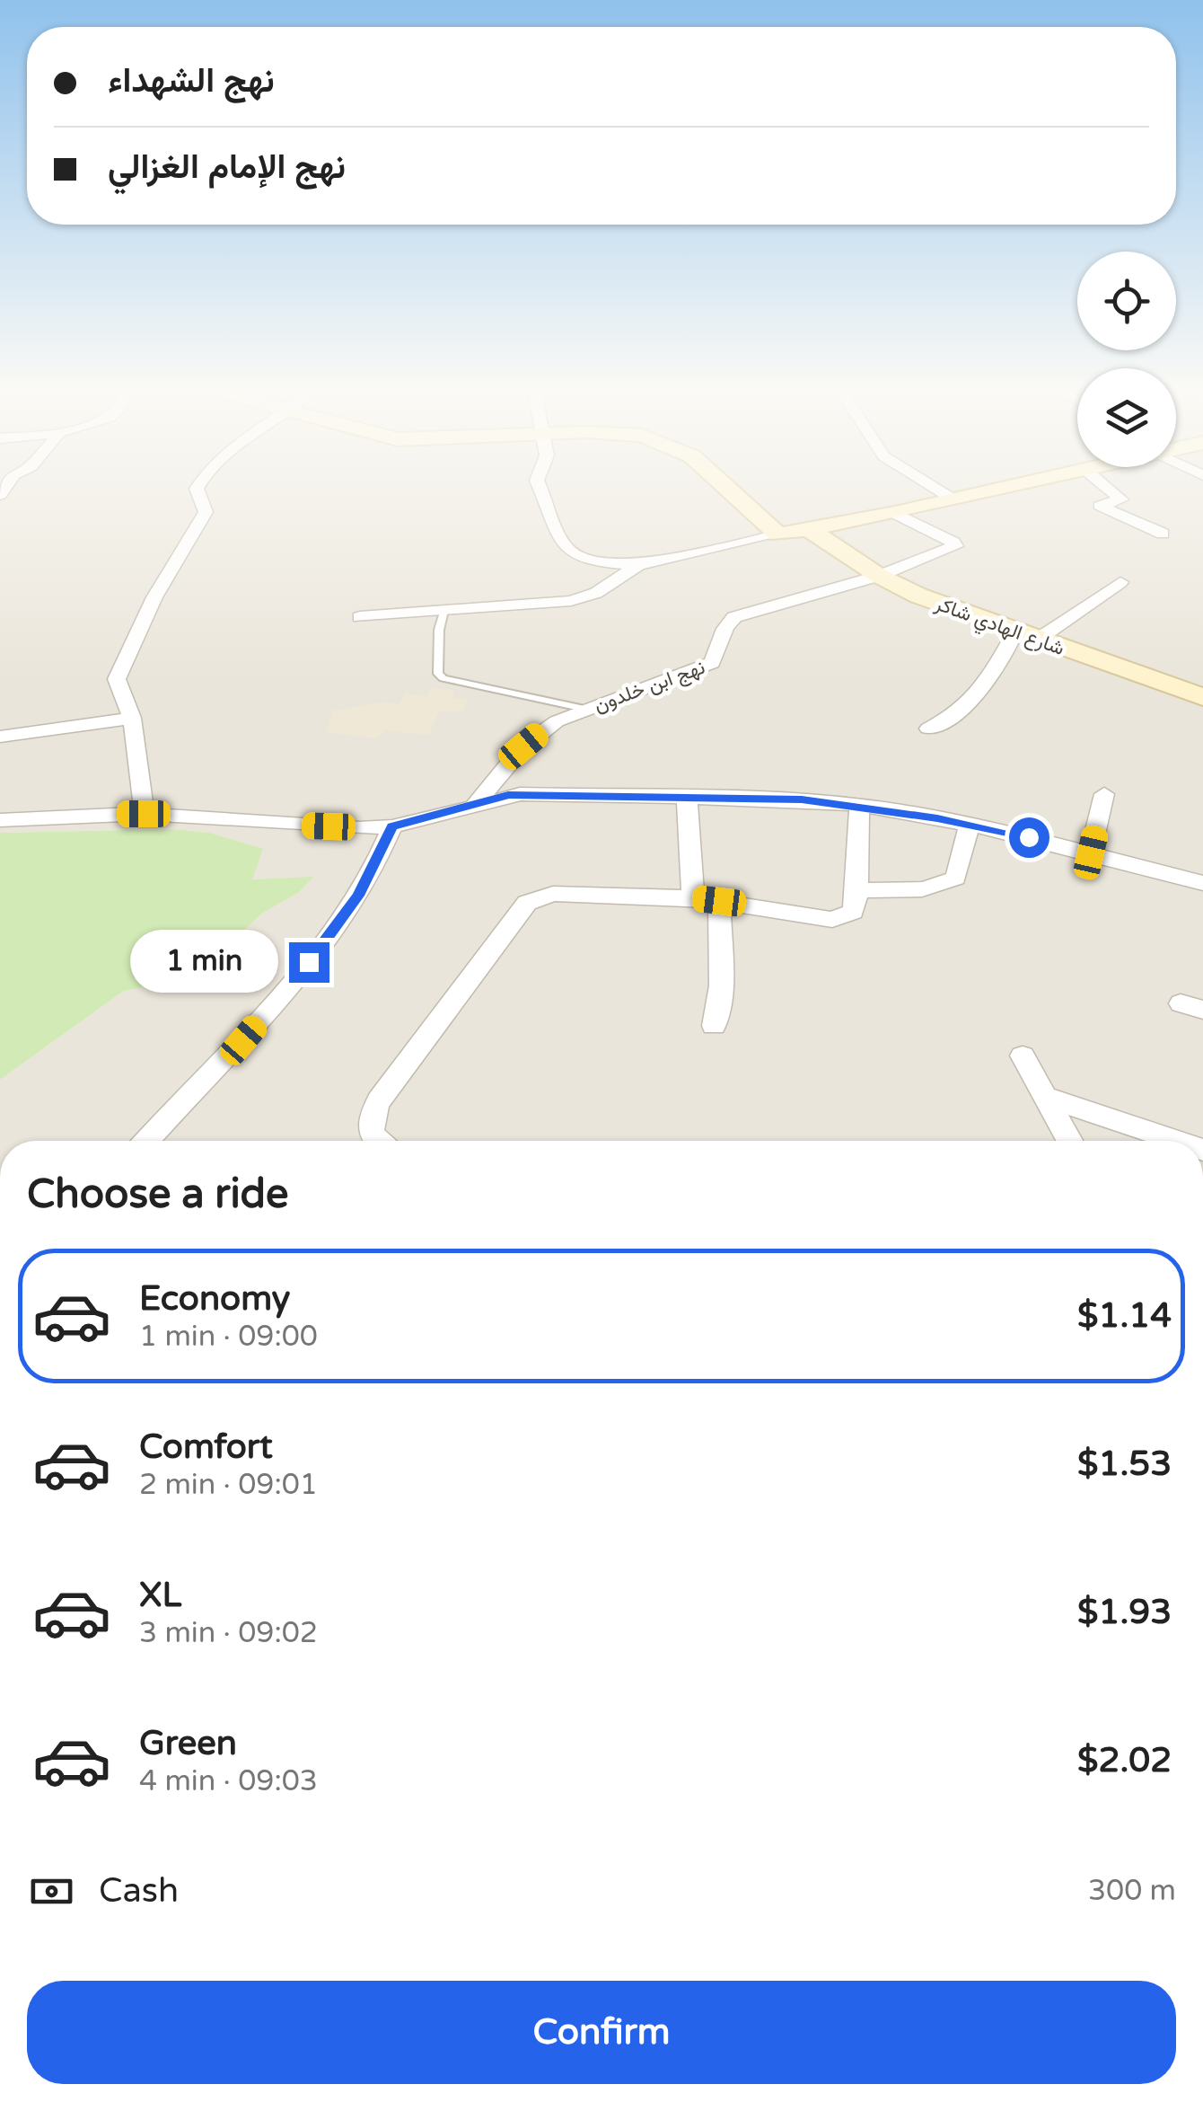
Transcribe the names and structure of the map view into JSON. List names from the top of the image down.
{
  "streets": {
    "street": ["شارع الهادي شاكر", "نهج ابن خلدون"]
  },
  "crossings": [
    ["شارع الهادي شاكر", "نهج ابن خلدون"]
  ],
  "page": {
    "banner": ["نهج الشهداء", "نهج الإمام الغزالي"],
    "bubble": "1 min",
    "heading": "Choose a ride",
    "list": [
      {
        "name": "Economy",
        "note": "1 min · 09:00",
        "value": "$1.14"
      },
      {
        "name": "Comfort",
        "note": "2 min · 09:01",
        "value": "$1.53"
      },
      {
        "name": "XL",
        "note": "3 min · 09:02",
        "value": "$1.93"
      },
      {
        "name": "Green",
        "note": "4 min · 09:03",
        "value": "$2.02"
      }
    ],
    "pay": ["Cash", "300 m"],
    "buttons": "Confirm"
  }
}
